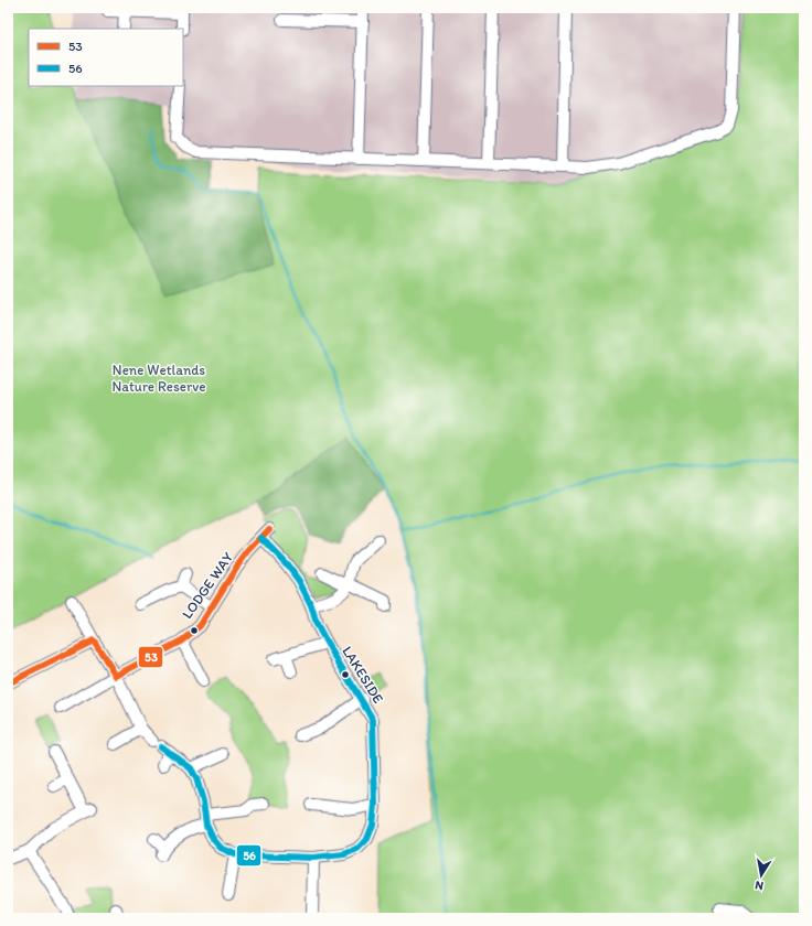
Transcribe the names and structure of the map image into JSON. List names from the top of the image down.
{
  "streets": {
    "street": ["LODGE WAY", "LAKESIDE"]
  },
  "crossings": [
    ["LODGE WAY", "LAKESIDE"]
  ],
  "parks": ["Nene Wetlands Nature Reserve"],
  "lines": ["transit line 53", "transit line 56"],
  "legend": ["53", "56"],
  "north": "bottom"
}
